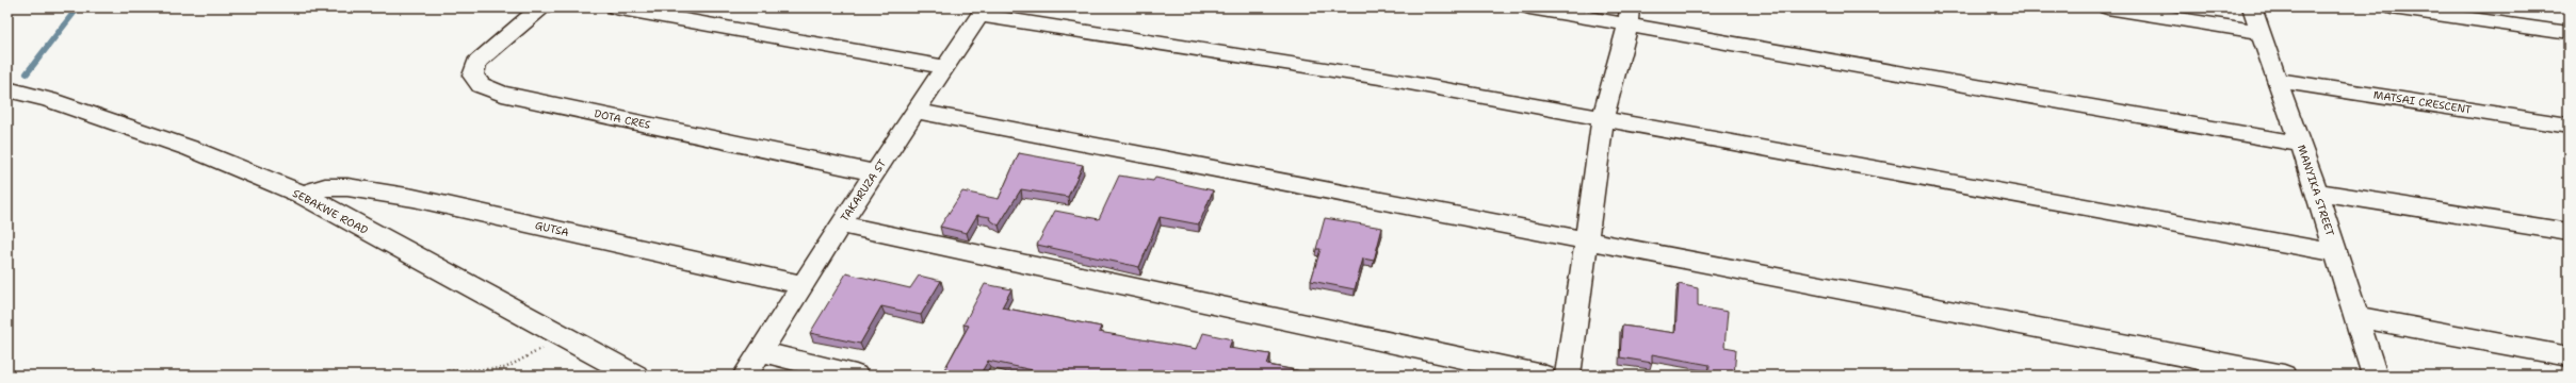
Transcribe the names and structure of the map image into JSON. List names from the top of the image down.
{
  "streets": {
    "street": [
      "MATSAI CRESCENT",
      "DOTA CRES",
      "TAKARUZA ST",
      "MANYIKA STREET",
      "SEBAKWE ROAD",
      "GUTSA"
    ]
  },
  "crossings": [
    ["MATSAI CRESCENT", "MANYIKA STREET"],
    ["DOTA CRES", "TAKARUZA ST"],
    ["TAKARUZA ST", "GUTSA"],
    ["SEBAKWE ROAD", "GUTSA"]
  ]
}
